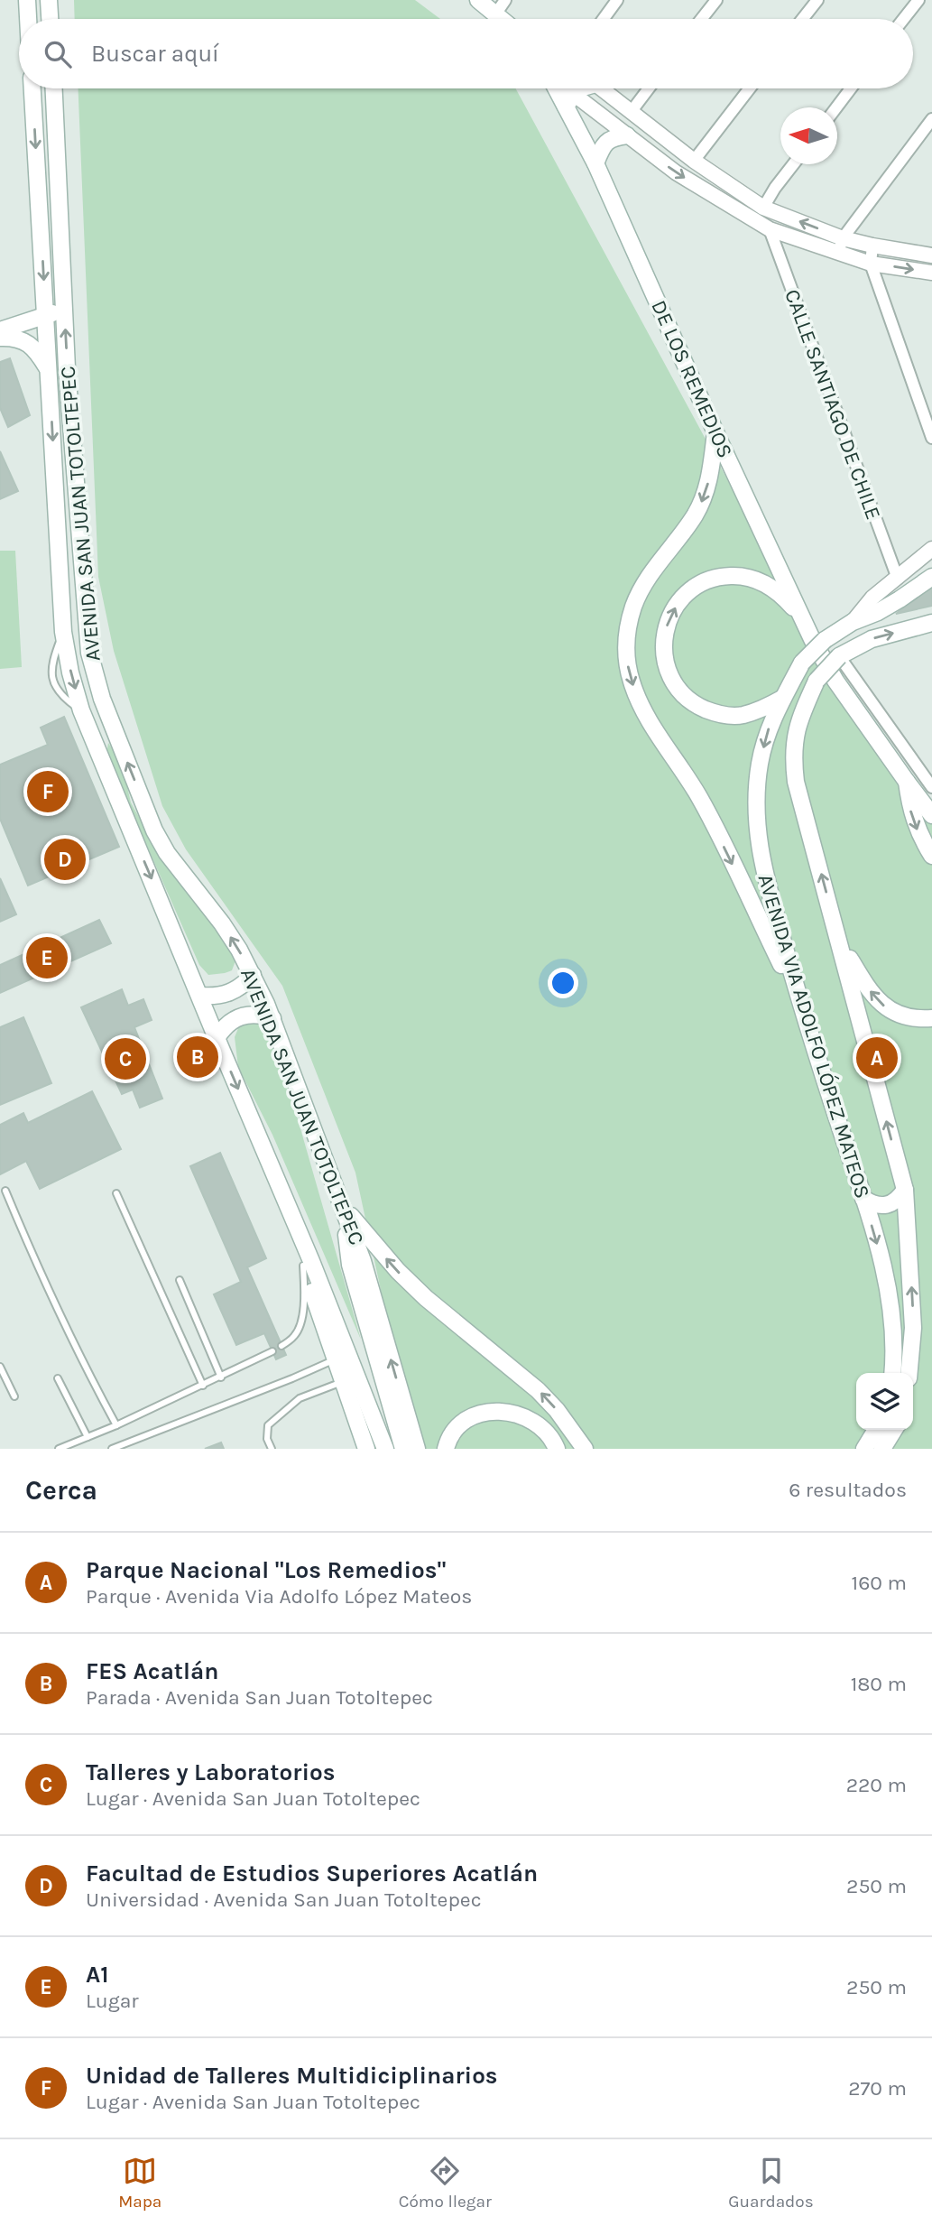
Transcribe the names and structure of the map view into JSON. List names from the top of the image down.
{
  "streets": {
    "main road": ["DE LOS REMEDIOS", "AVENIDA SAN JUAN TOTOLTEPEC", "AVENIDA VIA ADOLFO LÓPEZ MATEOS"],
    "street": ["CALLE SANTIAGO DE CHILE"]
  },
  "north": "left",
  "page": {
    "search": "Buscar aquí",
    "pins": [
      "F",
      "D",
      "E",
      "B",
      "A",
      "C"
    ],
    "heading": ["Cerca", "6 resultados"],
    "list": [
      {
        "mark": "A",
        "name": "Parque Nacional \"Los Remedios\"",
        "note": "Parque · Avenida Via Adolfo López Mateos",
        "value": "160 m"
      },
      {
        "mark": "B",
        "name": "FES Acatlán",
        "note": "Parada · Avenida San Juan Totoltepec",
        "value": "180 m"
      },
      {
        "mark": "C",
        "name": "Talleres y Laboratorios",
        "note": "Lugar · Avenida San Juan Totoltepec",
        "value": "220 m"
      },
      {
        "mark": "D",
        "name": "Facultad de Estudios Superiores Acatlán",
        "note": "Universidad · Avenida San Juan Totoltepec",
        "value": "250 m"
      },
      {
        "mark": "E",
        "name": "A1",
        "note": "Lugar",
        "value": "250 m"
      },
      {
        "mark": "F",
        "name": "Unidad de Talleres Multidiciplinarios",
        "note": "Lugar · Avenida San Juan Totoltepec",
        "value": "270 m"
      }
    ],
    "nav": ["Mapa", "Cómo llegar", "Guardados"]
  }
}
